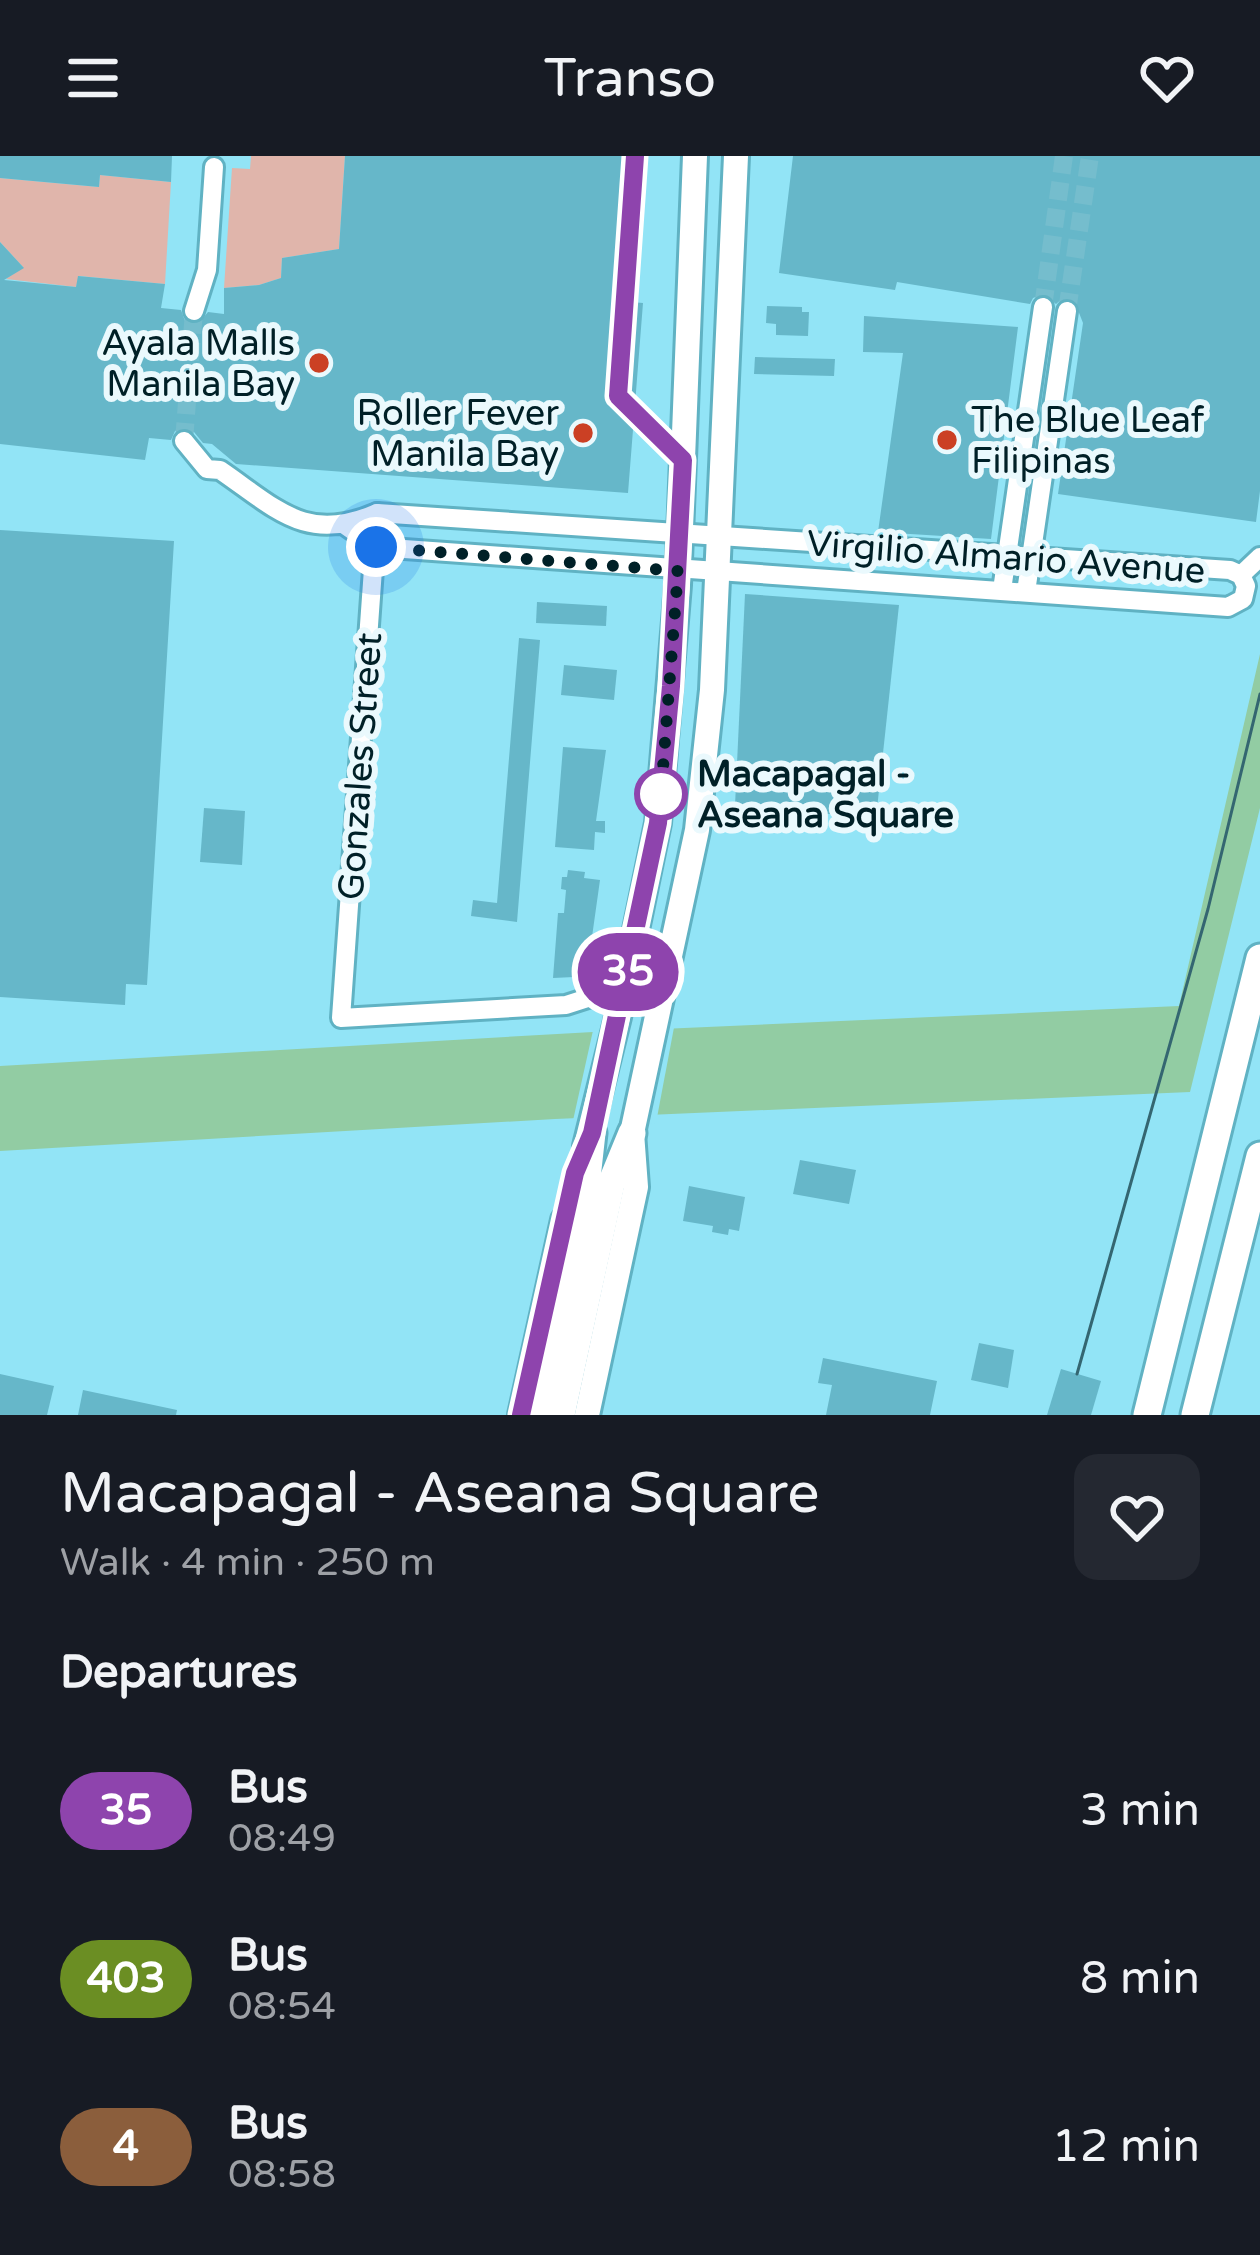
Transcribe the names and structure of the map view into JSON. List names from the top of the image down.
{
  "streets": {
    "street": ["Virgilio Almario Avenue", "Gonzales Street"]
  },
  "crossings": [
    ["Virgilio Almario Avenue", "Gonzales Street"]
  ],
  "places": [
    "Ayala Malls Manila Bay",
    "Roller Fever Manila Bay",
    "The Blue Leaf Filipinas",
    "Macapagal - Aseana Square"
  ],
  "lines": ["bus line 35"],
  "page": {
    "header": "Transo",
    "on_map": "35",
    "heading": [
      ["Macapagal - Aseana Square", "Walk · 4 min · 250 m"],
      "Departures"
    ],
    "list": [
      {
        "mark": "35",
        "name": "Bus",
        "note": "08:49",
        "value": "3 min"
      },
      {
        "mark": "403",
        "name": "Bus",
        "note": "08:54",
        "value": "8 min"
      },
      {
        "mark": "4",
        "name": "Bus",
        "note": "08:58",
        "value": "12 min"
      }
    ]
  }
}
